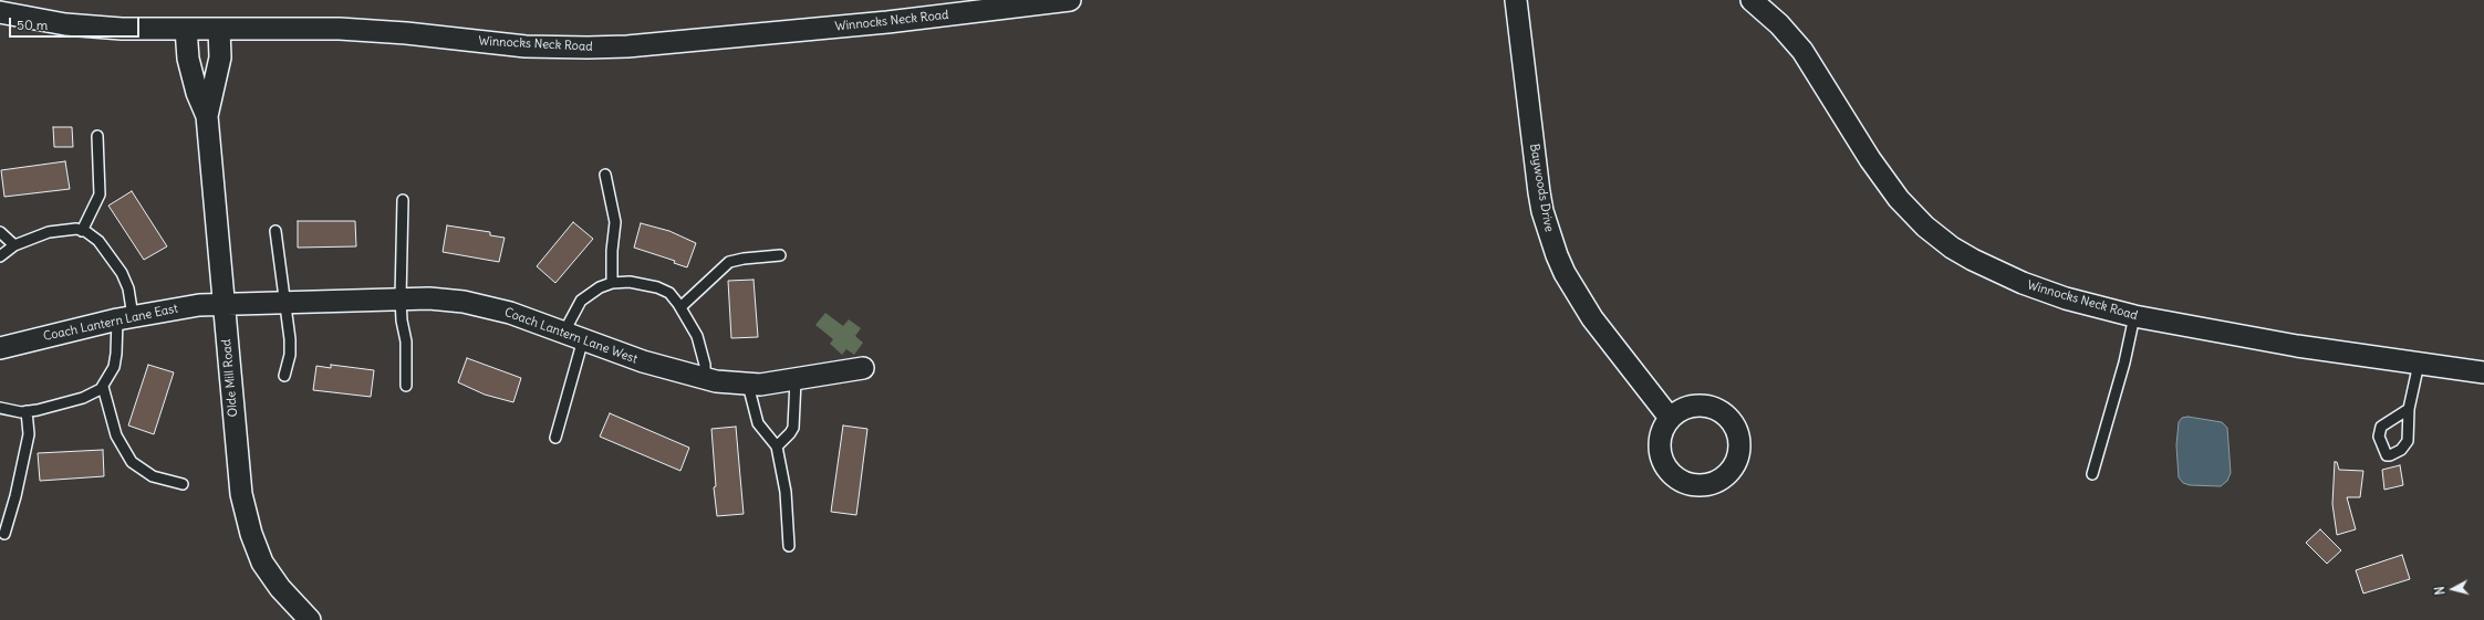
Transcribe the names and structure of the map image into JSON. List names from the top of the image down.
{
  "streets": {
    "street": [
      "Winnocks Neck Road",
      "Baywoods Drive",
      "Coach Lantern Lane East",
      "Coach Lantern Lane West",
      "Olde Mill Road"
    ]
  },
  "crossings": [
    ["Winnocks Neck Road", "Olde Mill Road"],
    ["Coach Lantern Lane East", "Coach Lantern Lane West"],
    ["Coach Lantern Lane East", "Olde Mill Road"],
    ["Coach Lantern Lane West", "Olde Mill Road"]
  ],
  "scale_bar": "50 m",
  "north": "left"
}
